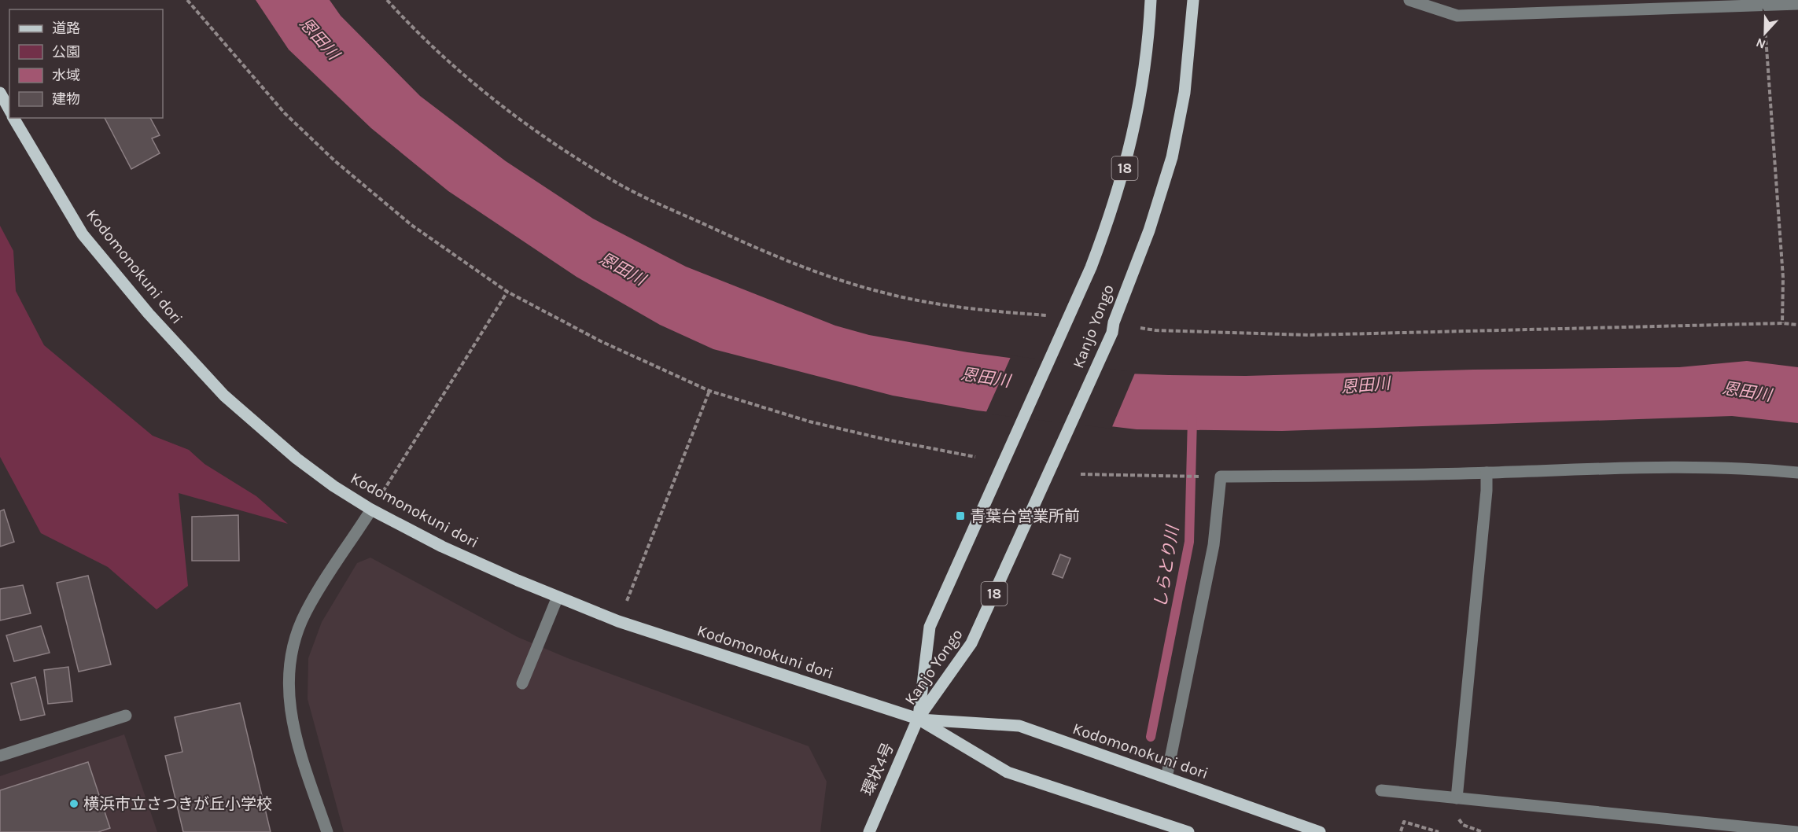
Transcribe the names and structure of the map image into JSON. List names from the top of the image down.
{
  "streets": {
    "main road": [
      "18",
      "Kodomonokuni dori",
      "Kanjo Yongo",
      "環状4号"
    ]
  },
  "crossings": [
    ["Kodomonokuni dori", "Kanjo Yongo"],
    ["Kodomonokuni dori", "環状4号"],
    ["Kanjo Yongo", "環状4号"]
  ],
  "water": ["恩田川", "しらとり川"],
  "places": {
    "transit": ["青葉台営業所前"],
    "other": ["横浜市立さつきが丘小学校"]
  },
  "legend": [
    "道路",
    "公園",
    "水域",
    "建物"
  ],
  "north": "bottom"
}
